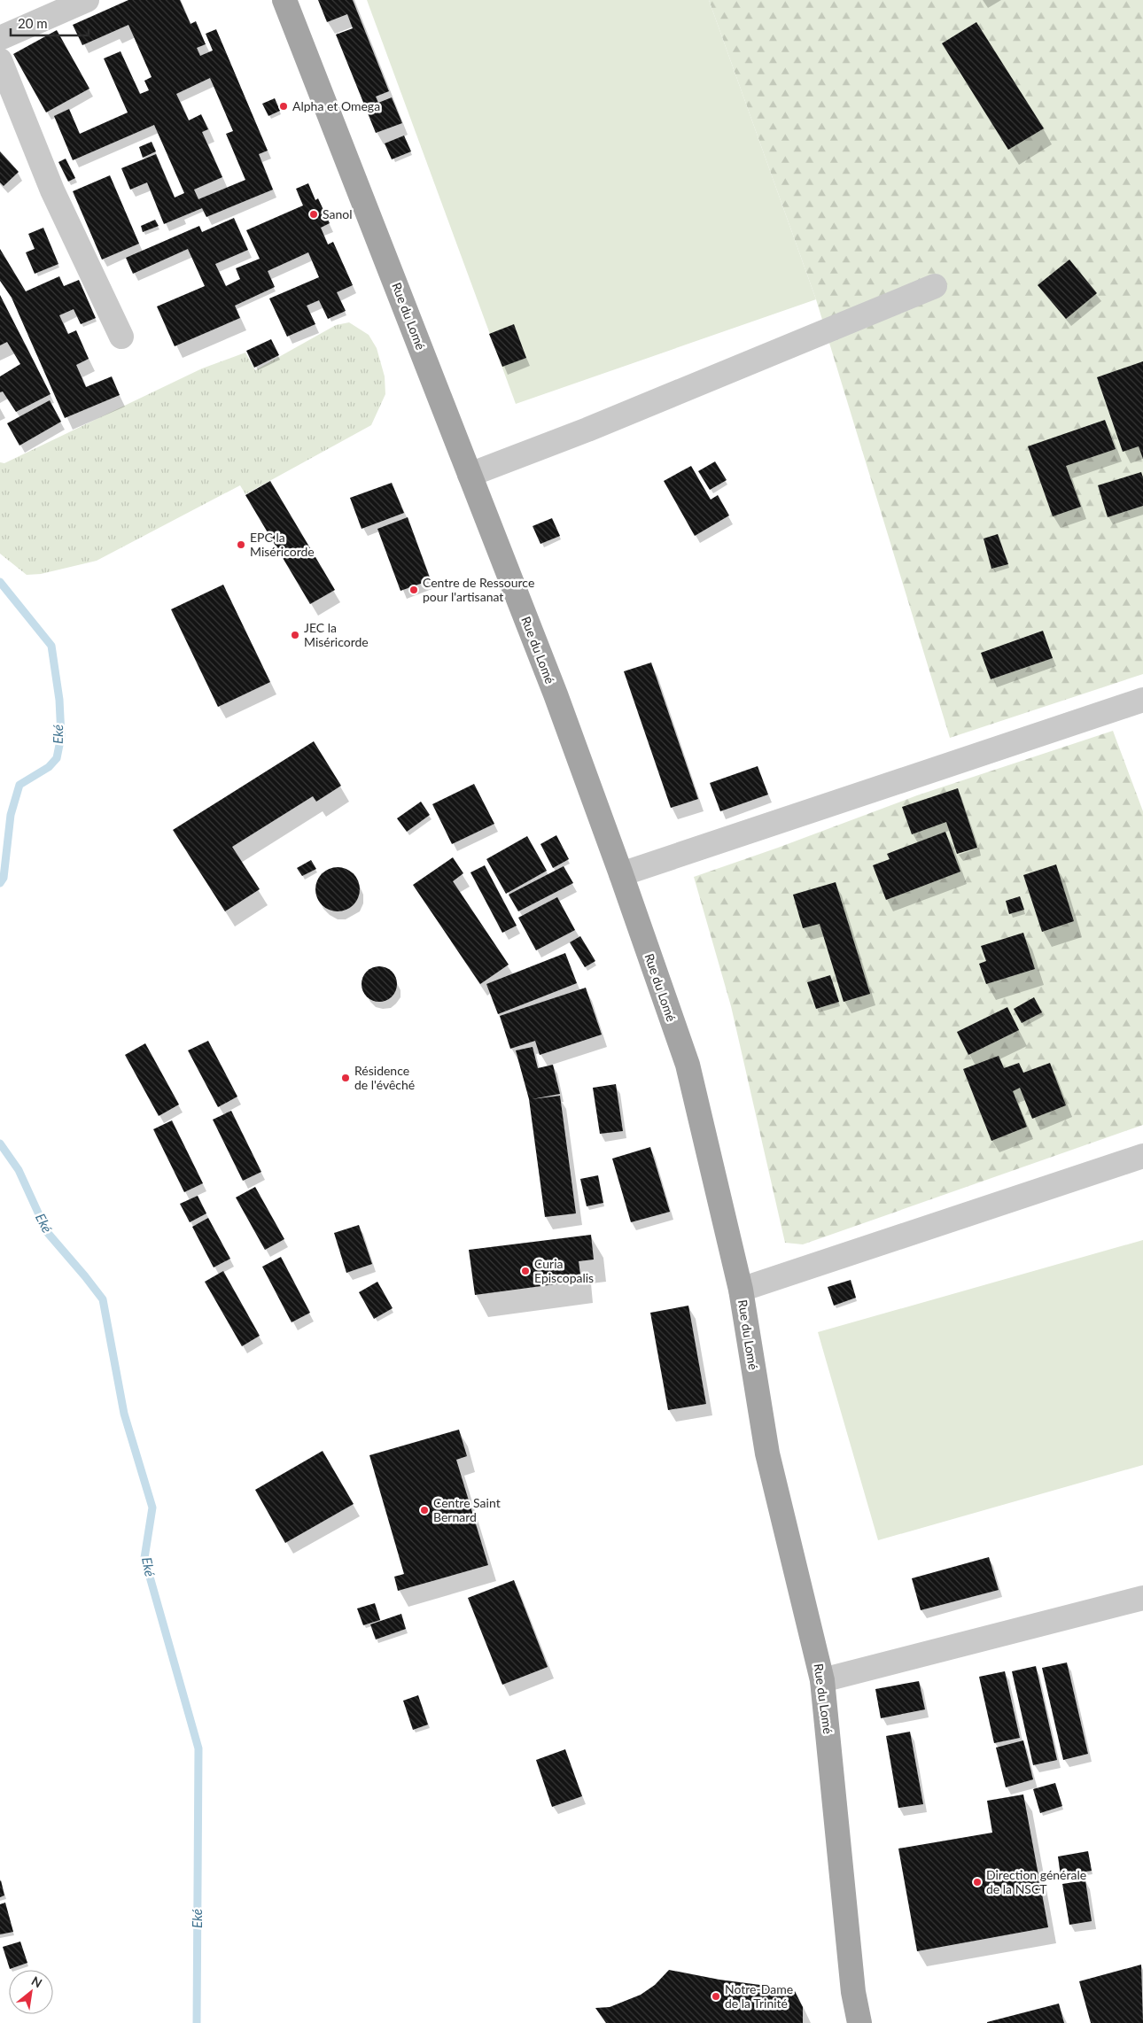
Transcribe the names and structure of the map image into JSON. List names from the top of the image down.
{
  "streets": {
    "main road": ["Rue du Lomé"]
  },
  "water": ["Eké"],
  "places": [
    "Alpha et Omega",
    "Sanol",
    "EPC la Miséricorde",
    "Centre de Ressource pour l'artisanat",
    "JEC la Miséricorde",
    "Résidence de l'évêché",
    "Curia Episcopalis",
    "Centre Saint Bernard",
    "Direction générale de la NSCT",
    "Notre-Dame de la Trinité"
  ],
  "scale_bar": "20 m",
  "north": "top right"
}
